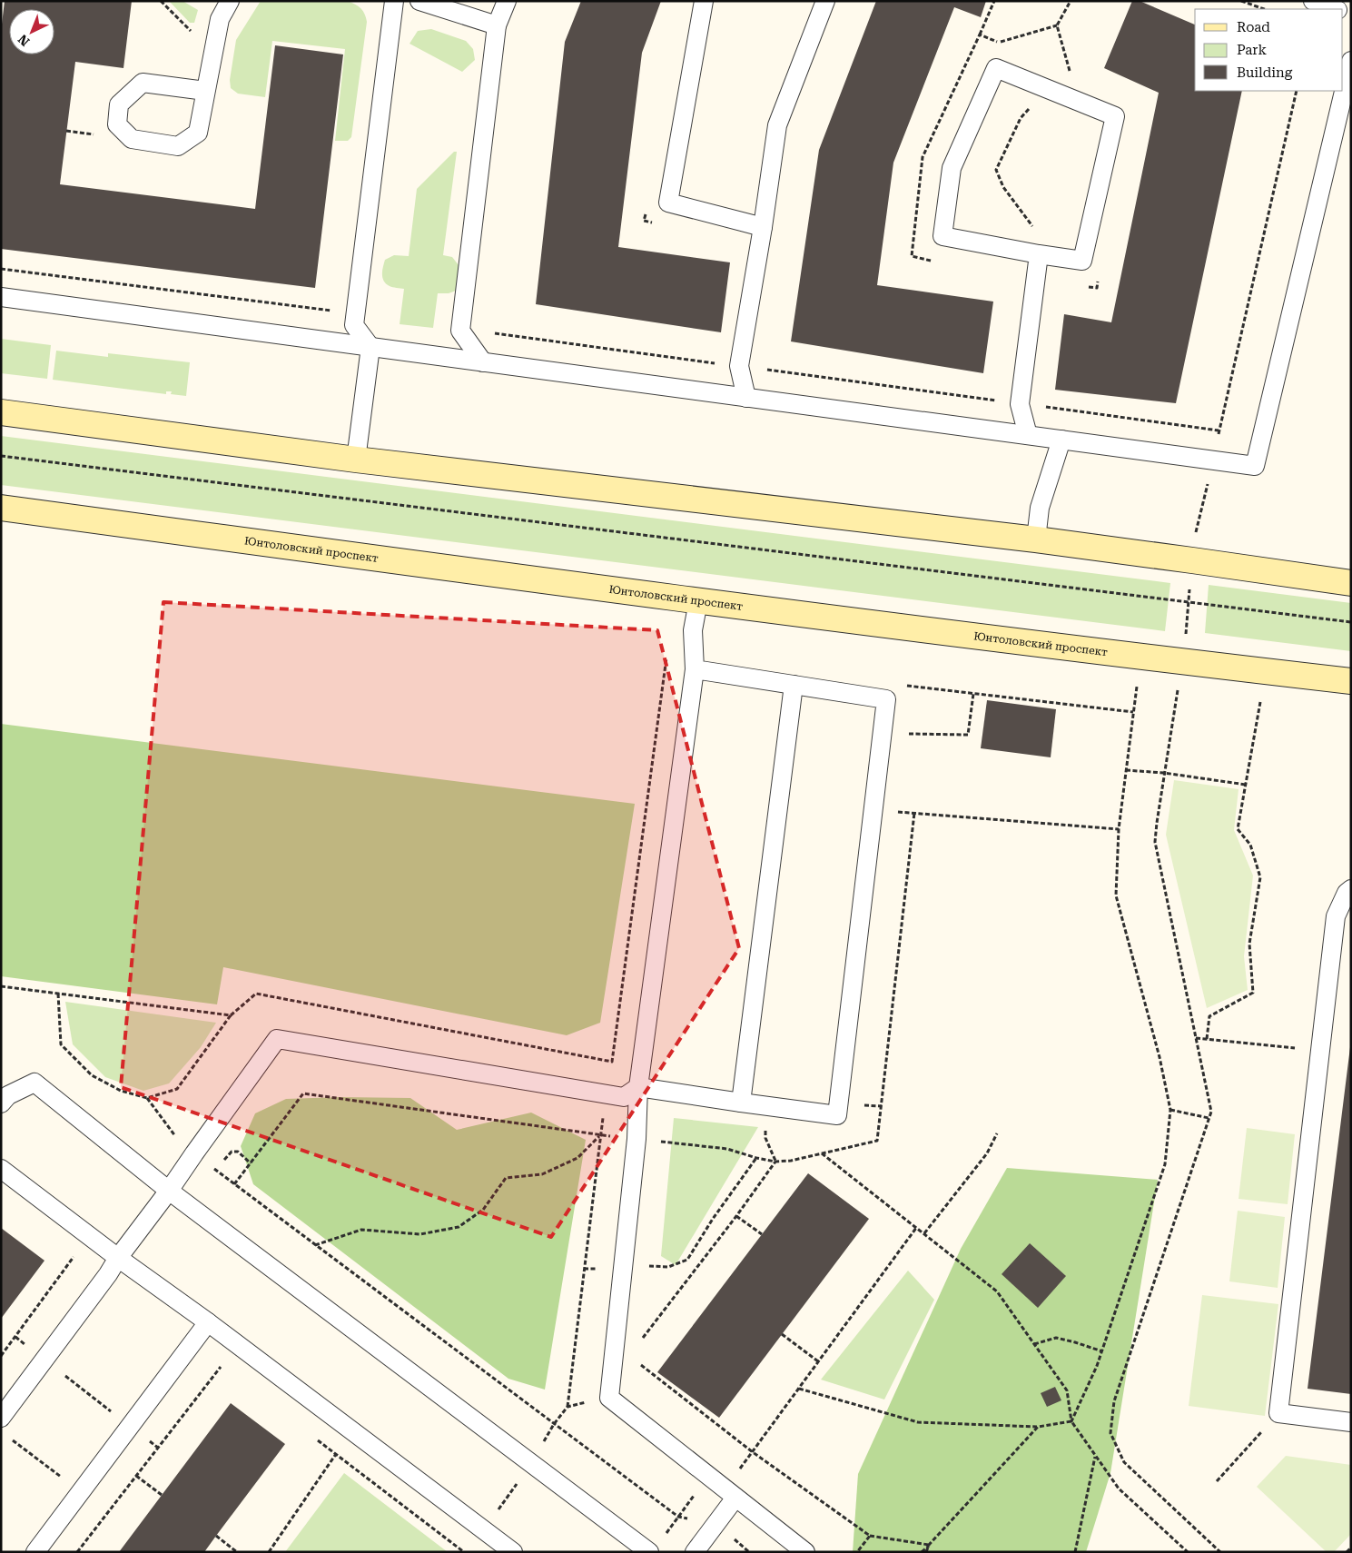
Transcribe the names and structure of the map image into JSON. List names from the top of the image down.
{
  "streets": {
    "street": ["Юнтоловский проспект"]
  },
  "legend": ["Road", "Park", "Building"],
  "north": "bottom left"
}
